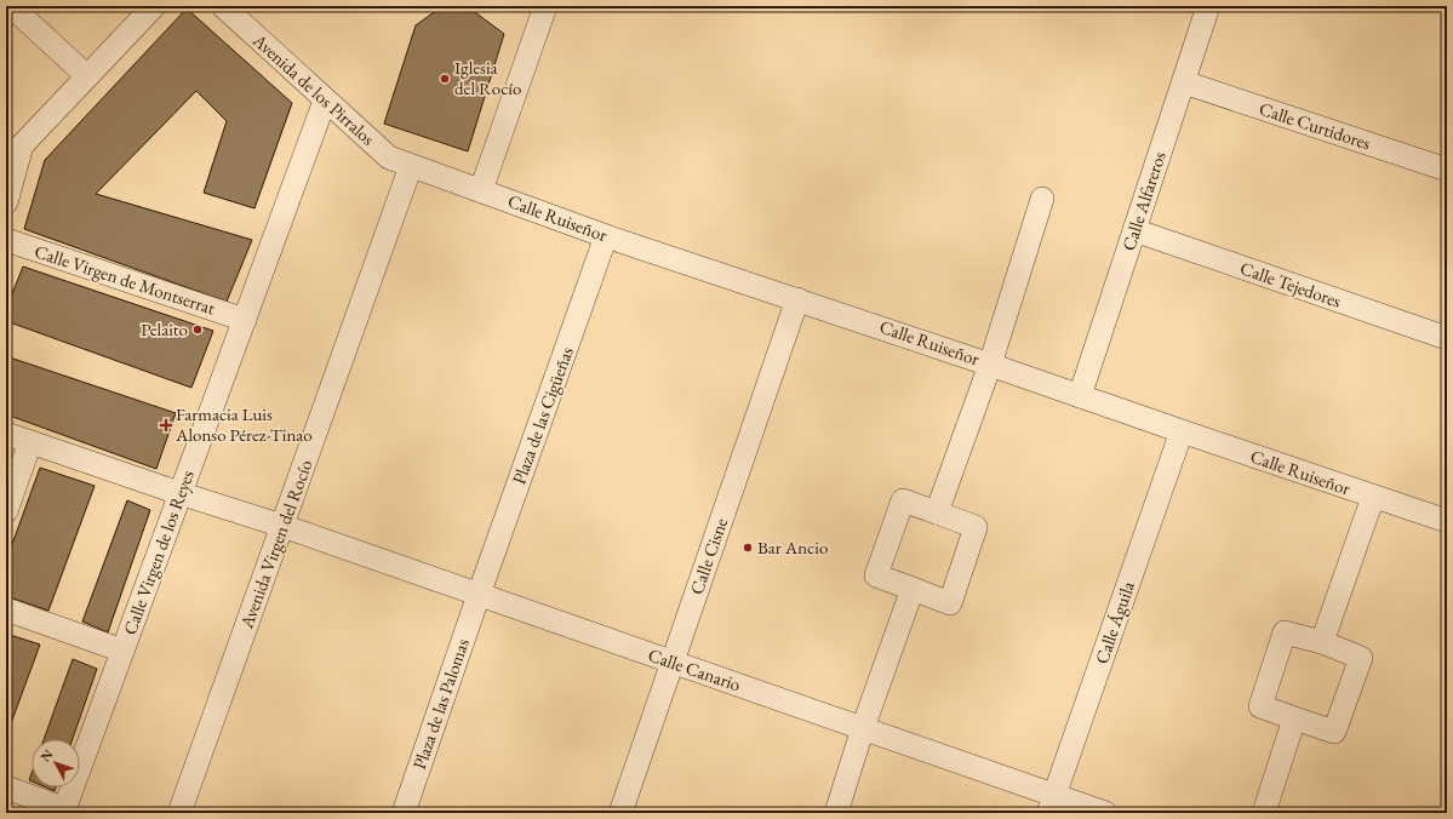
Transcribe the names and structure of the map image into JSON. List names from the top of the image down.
{
  "streets": {
    "street": [
      "Avenida de los Pirralos",
      "Calle Curtidores",
      "Calle Alfareros",
      "Calle Ruiseñor",
      "Calle Virgen de Montserrat",
      "Calle Tejedores",
      "Plaza de las Cigüeñas",
      "Avenida Virgen del Rocío",
      "Calle Virgen de los Reyes",
      "Calle Cisne",
      "Calle Águila",
      "Calle Canario",
      "Plaza de las Palomas"
    ]
  },
  "crossings": [
    ["Avenida de los Pirralos", "Calle Ruiseñor"],
    ["Avenida de los Pirralos", "Avenida Virgen del Rocío"],
    ["Avenida de los Pirralos", "Calle Virgen de los Reyes"],
    ["Calle Curtidores", "Calle Alfareros"],
    ["Calle Alfareros", "Calle Ruiseñor"],
    ["Calle Alfareros", "Calle Tejedores"],
    ["Calle Ruiseñor", "Plaza de las Cigüeñas"],
    ["Calle Ruiseñor", "Avenida Virgen del Rocío"],
    ["Calle Ruiseñor", "Calle Cisne"],
    ["Calle Ruiseñor", "Calle Águila"],
    ["Calle Virgen de Montserrat", "Calle Virgen de los Reyes"],
    ["Plaza de las Cigüeñas", "Calle Canario"],
    ["Plaza de las Cigüeñas", "Plaza de las Palomas"],
    ["Avenida Virgen del Rocío", "Calle Canario"],
    ["Calle Virgen de los Reyes", "Calle Canario"],
    ["Calle Cisne", "Calle Canario"],
    ["Calle Águila", "Calle Canario"],
    ["Calle Canario", "Plaza de las Palomas"]
  ],
  "places": {
    "other": ["Iglesia del Rocío", "Pelaito", "Bar Ancio"],
    "health": ["Farmacia Luis Alonso Pérez-Tinao"]
  },
  "north": "top left"
}
